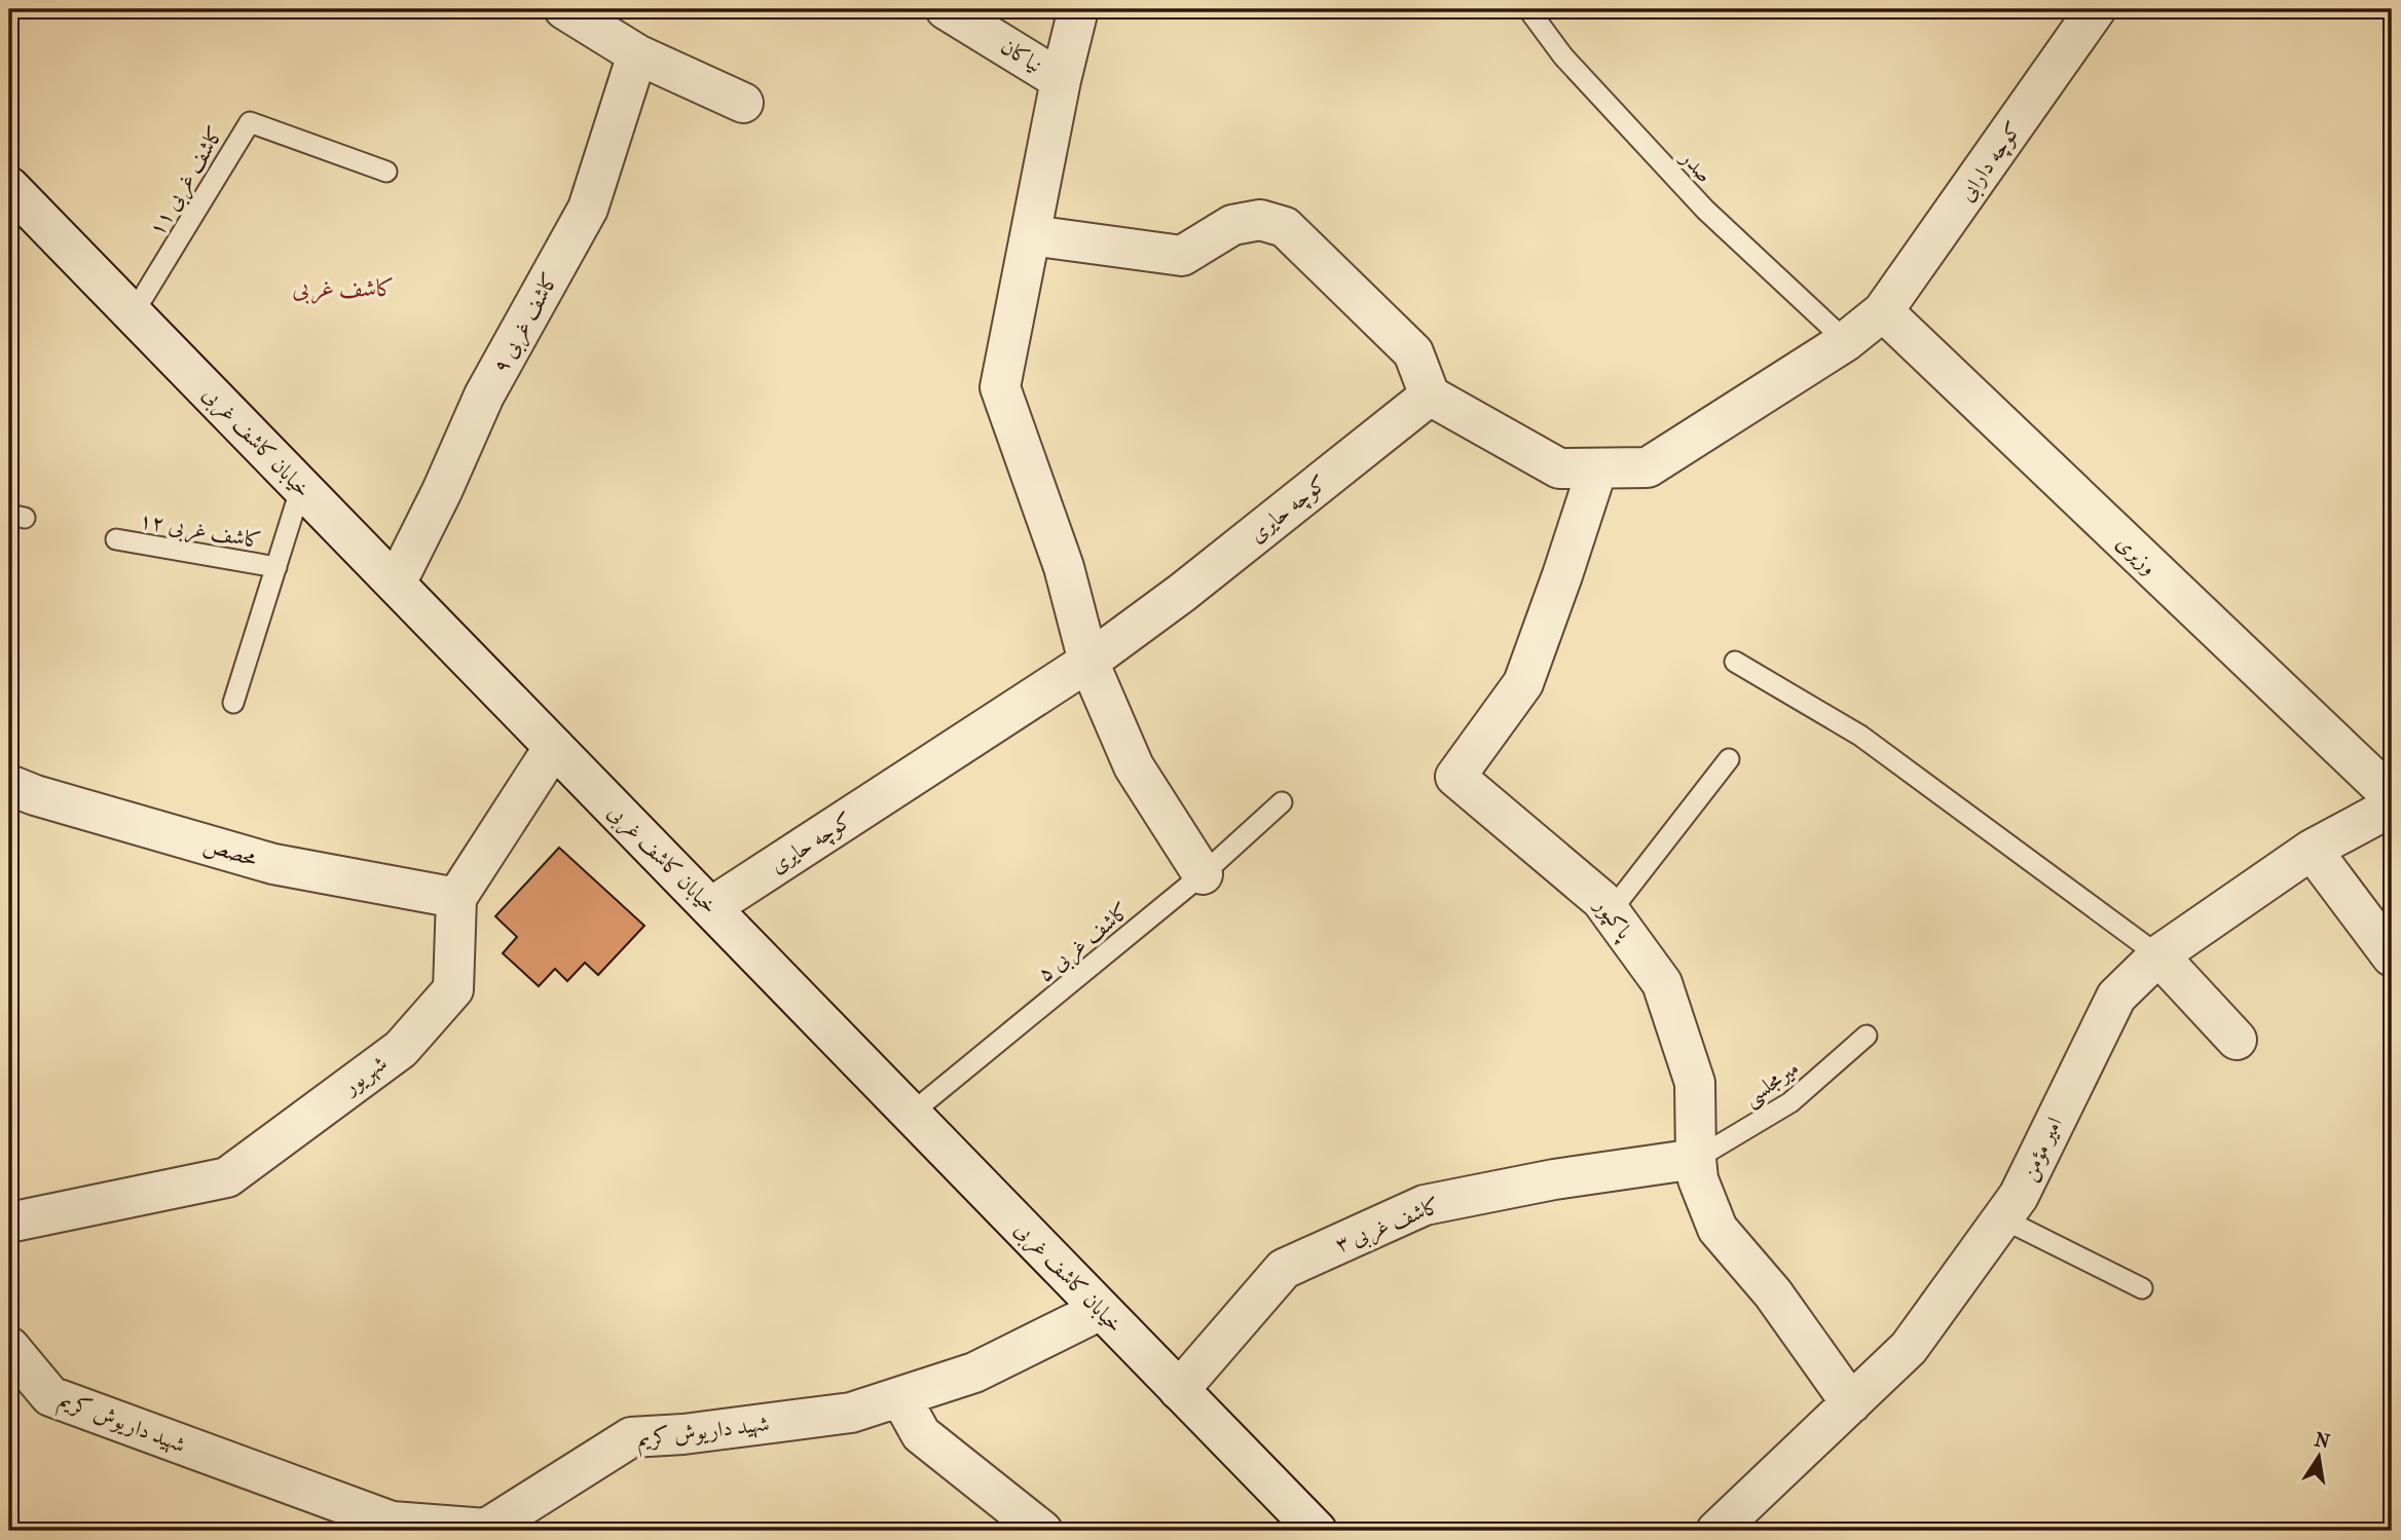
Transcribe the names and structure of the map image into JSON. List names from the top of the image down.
{
  "streets": {
    "street": [
      "نیاکان",
      "کوچه دارابی",
      "کاشف غربی ۹",
      "خیابان کاشف غربی",
      "کوچه حایری",
      "وزیری",
      "محصص",
      "پاکپور",
      "شهریور",
      "امیر مؤمن",
      "کاشف غربی ۳",
      "شهید داریوش کریم"
    ],
    "lane": [
      "صدر",
      "کاشف غربی ۱۱",
      "کاشف غربی ۱۲",
      "کاشف غربی ۵",
      "میرمجلسی"
    ]
  },
  "crossings": [
    ["کوچه دارابی", "وزیری"],
    ["کاشف غربی ۱۱", "خیابان کاشف غربی"],
    ["کاشف غربی ۹", "خیابان کاشف غربی"],
    ["خیابان کاشف غربی", "کوچه حایری"],
    ["خیابان کاشف غربی", "کاشف غربی ۱۲"],
    ["خیابان کاشف غربی", "کاشف غربی ۵"],
    ["خیابان کاشف غربی", "کاشف غربی ۳"],
    ["خیابان کاشف غربی", "شهید داریوش کریم"],
    ["محصص", "شهریور"],
    ["پاکپور", "میرمجلسی"],
    ["پاکپور", "امیر مؤمن"],
    ["پاکپور", "کاشف غربی ۳"],
    ["میرمجلسی", "کاشف غربی ۳"]
  ],
  "districts": ["کاشف غربی"],
  "north": "top"
}
